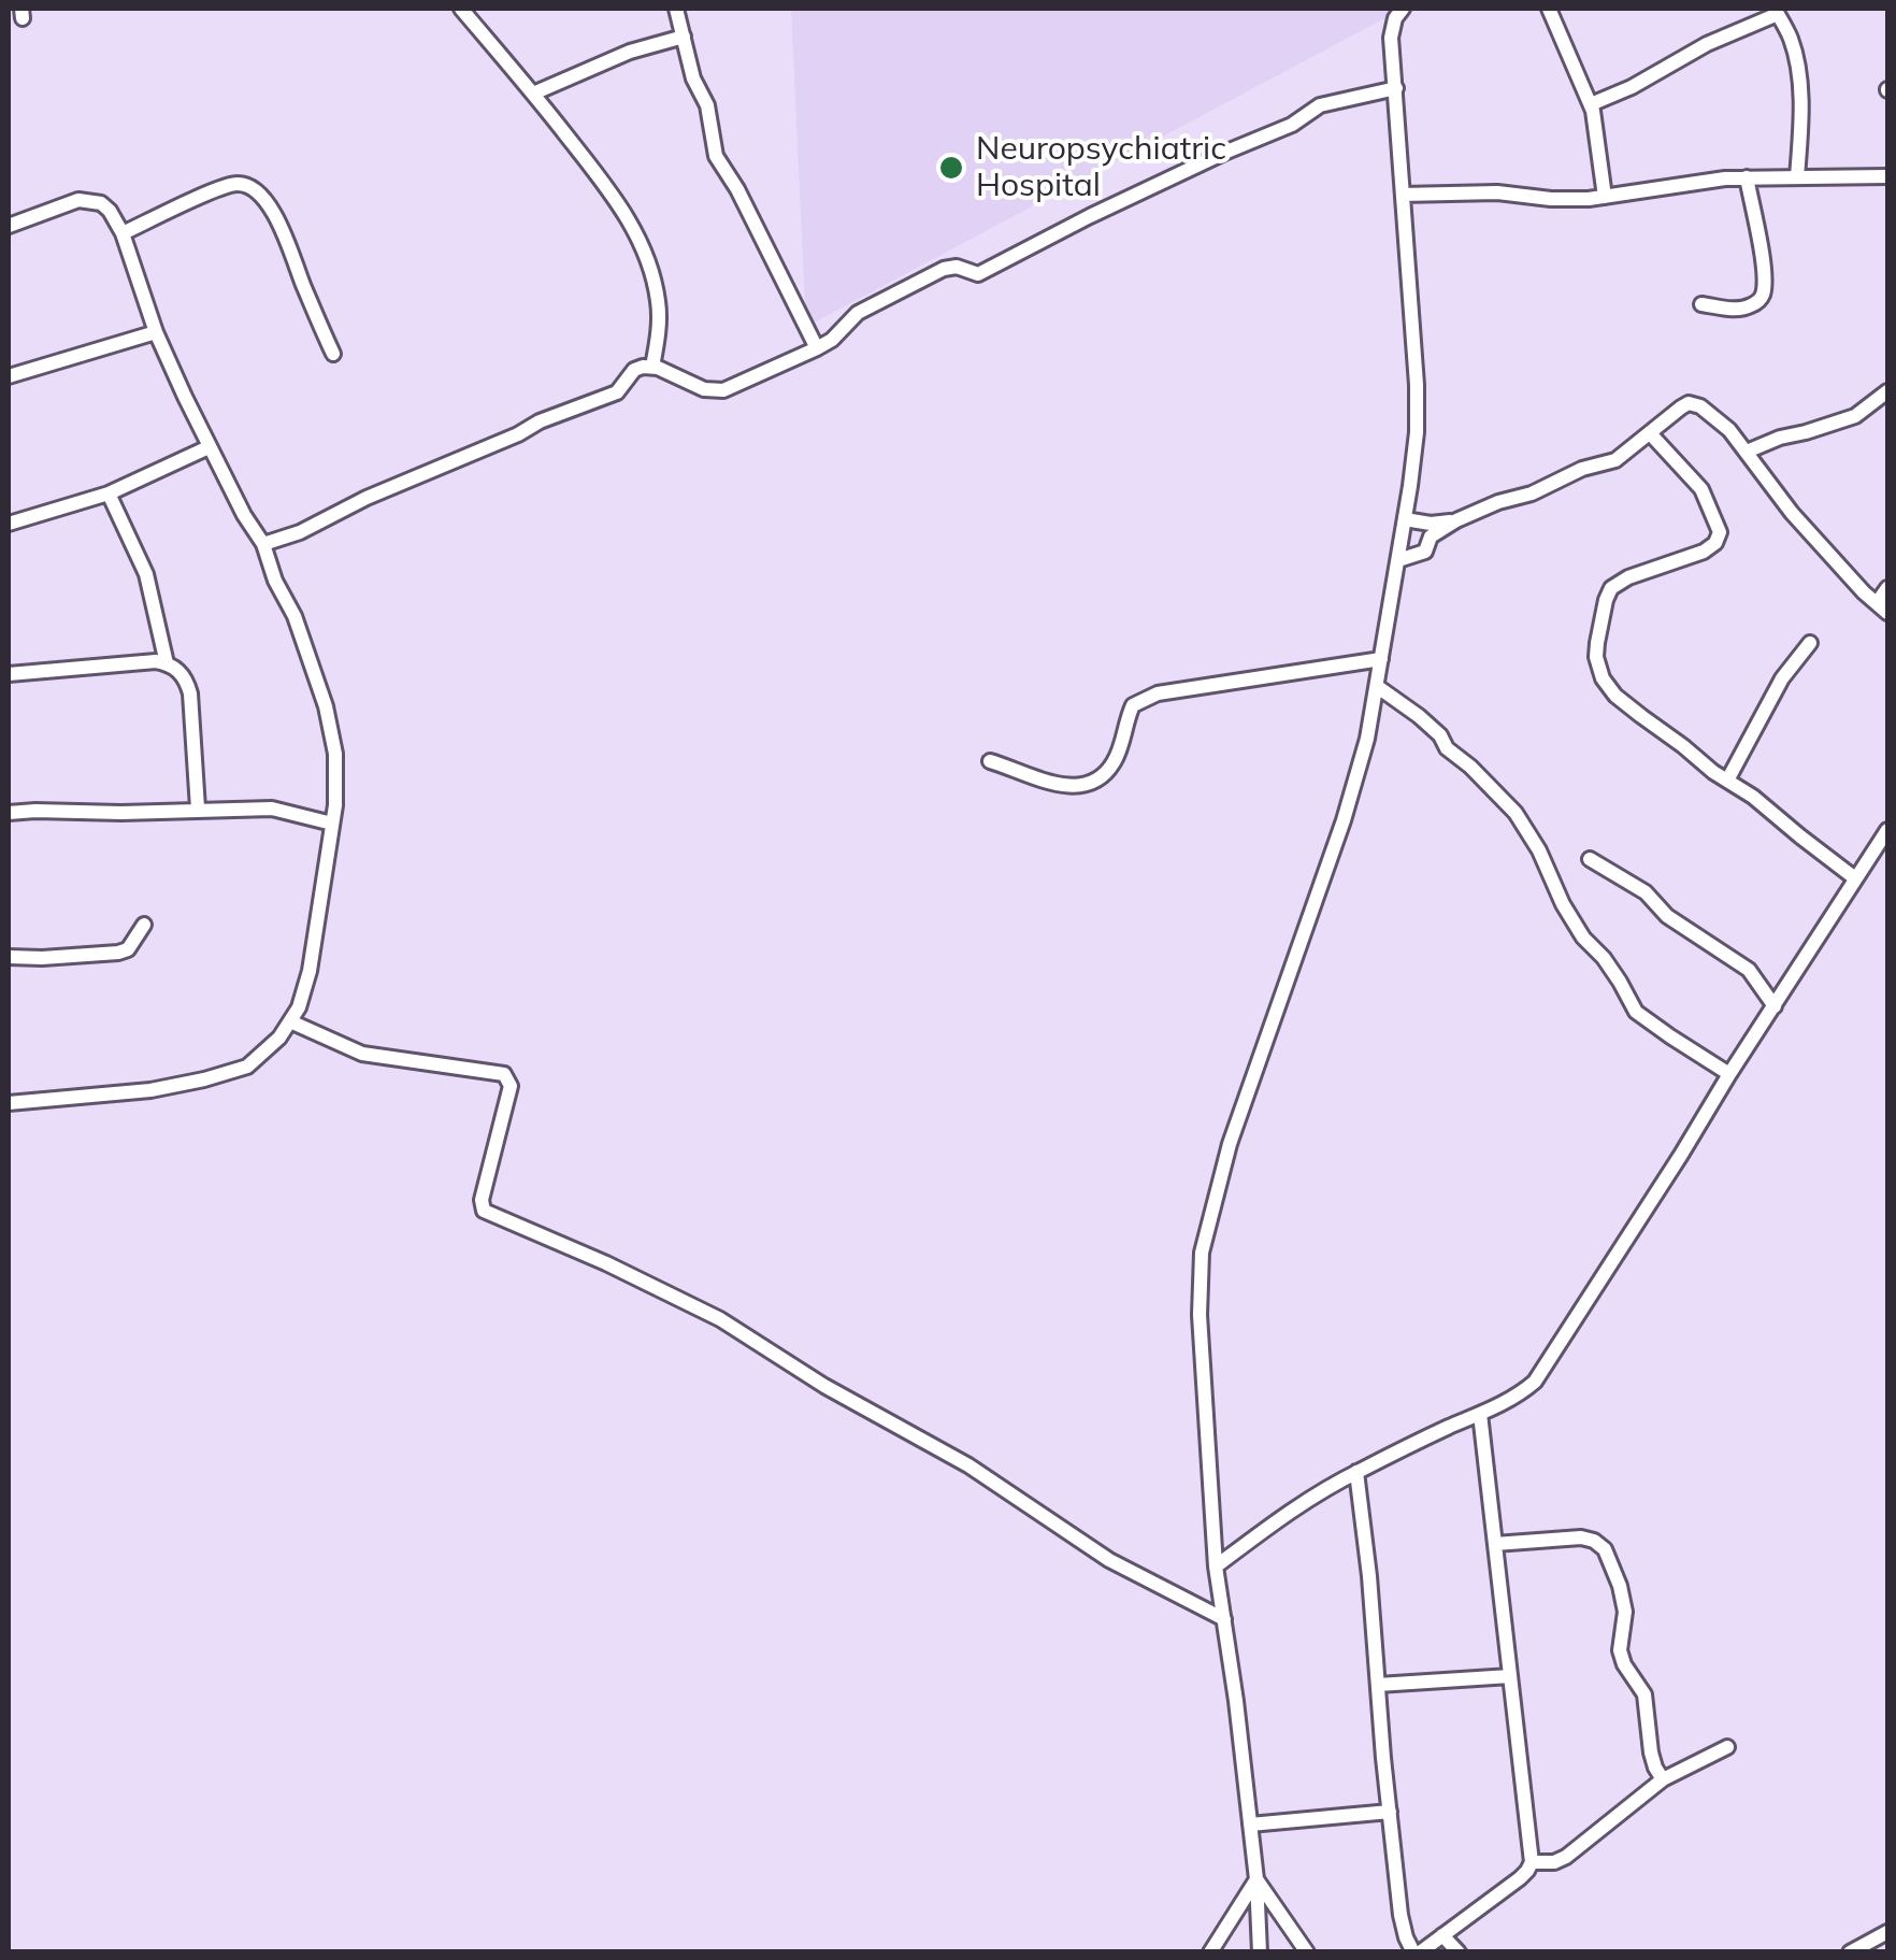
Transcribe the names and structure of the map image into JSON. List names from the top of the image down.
{
  "places": ["Neuropsychiatric Hospital"]
}
